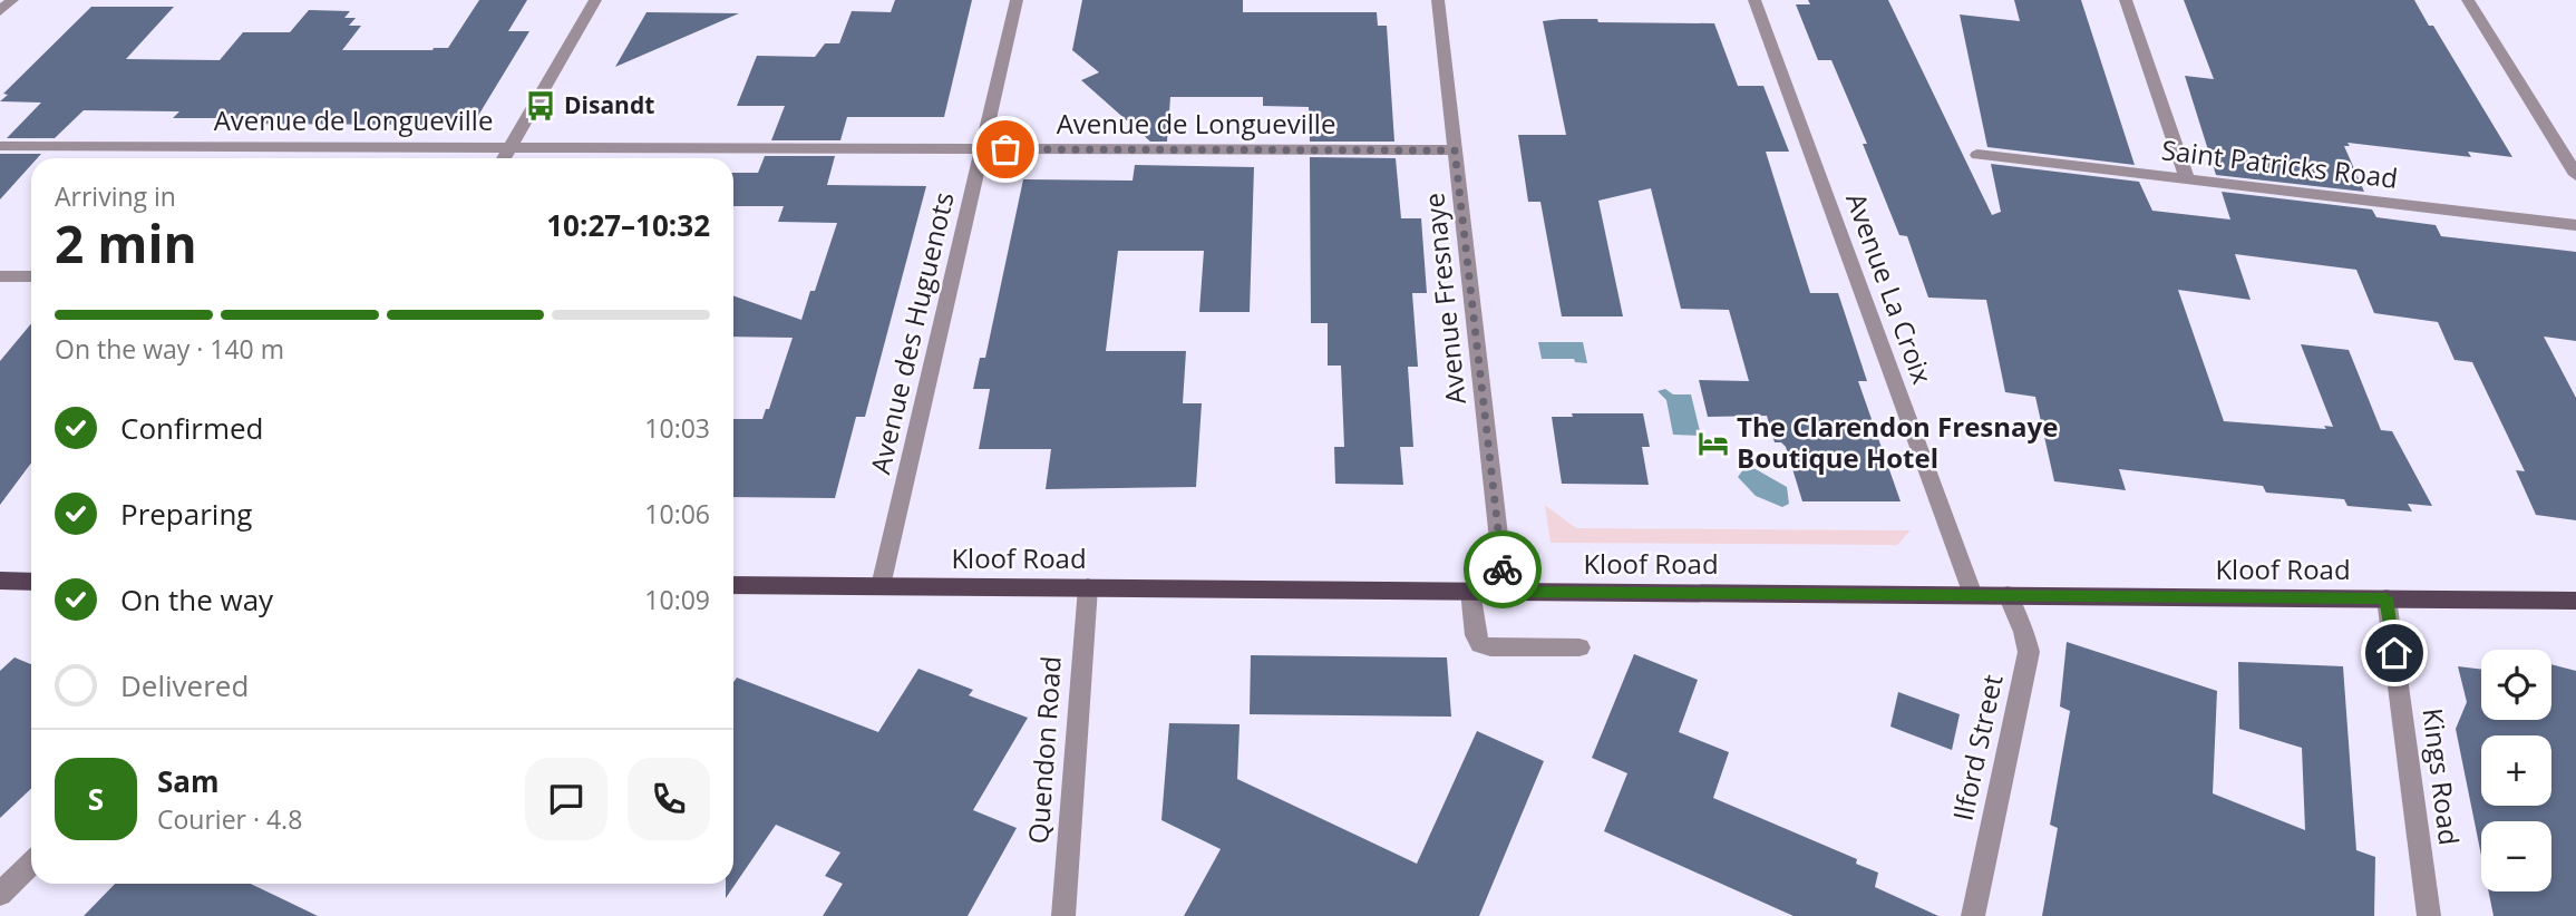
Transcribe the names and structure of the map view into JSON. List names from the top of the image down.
{
  "streets": {
    "main road": ["Kloof Road"],
    "street": [
      "Avenue de Longueville",
      "Saint Patricks Road",
      "Avenue La Croix",
      "Avenue Fresnaye",
      "Avenue des Huguenots",
      "Ilford Street",
      "Quendon Road",
      "Kings Road"
    ]
  },
  "crossings": [
    ["Avenue de Longueville", "Avenue Fresnaye"],
    ["Avenue de Longueville", "Avenue des Huguenots"],
    ["Avenue La Croix", "Kloof Road"],
    ["Avenue Fresnaye", "Kloof Road"],
    ["Avenue des Huguenots", "Kloof Road"],
    ["Kloof Road", "Ilford Street"],
    ["Kloof Road", "Quendon Road"],
    ["Kloof Road", "Kings Road"]
  ],
  "places": {
    "bus stop": ["Disandt"],
    "hotel": ["The Clarendon Fresnaye Boutique Hotel"]
  },
  "page": {
    "heading": ["2 min", "Arriving in", "10:27–10:32"],
    "panel": ["Sam", "Courier · 4.8"],
    "bar": "On the way · 140 m",
    "list": [
      ["Confirmed", "10:03"],
      ["Preparing", "10:06"],
      ["On the way", "10:09"],
      "Delivered"
    ],
    "map_buttons": ["+", "−"],
    "round": "S"
  }
}
